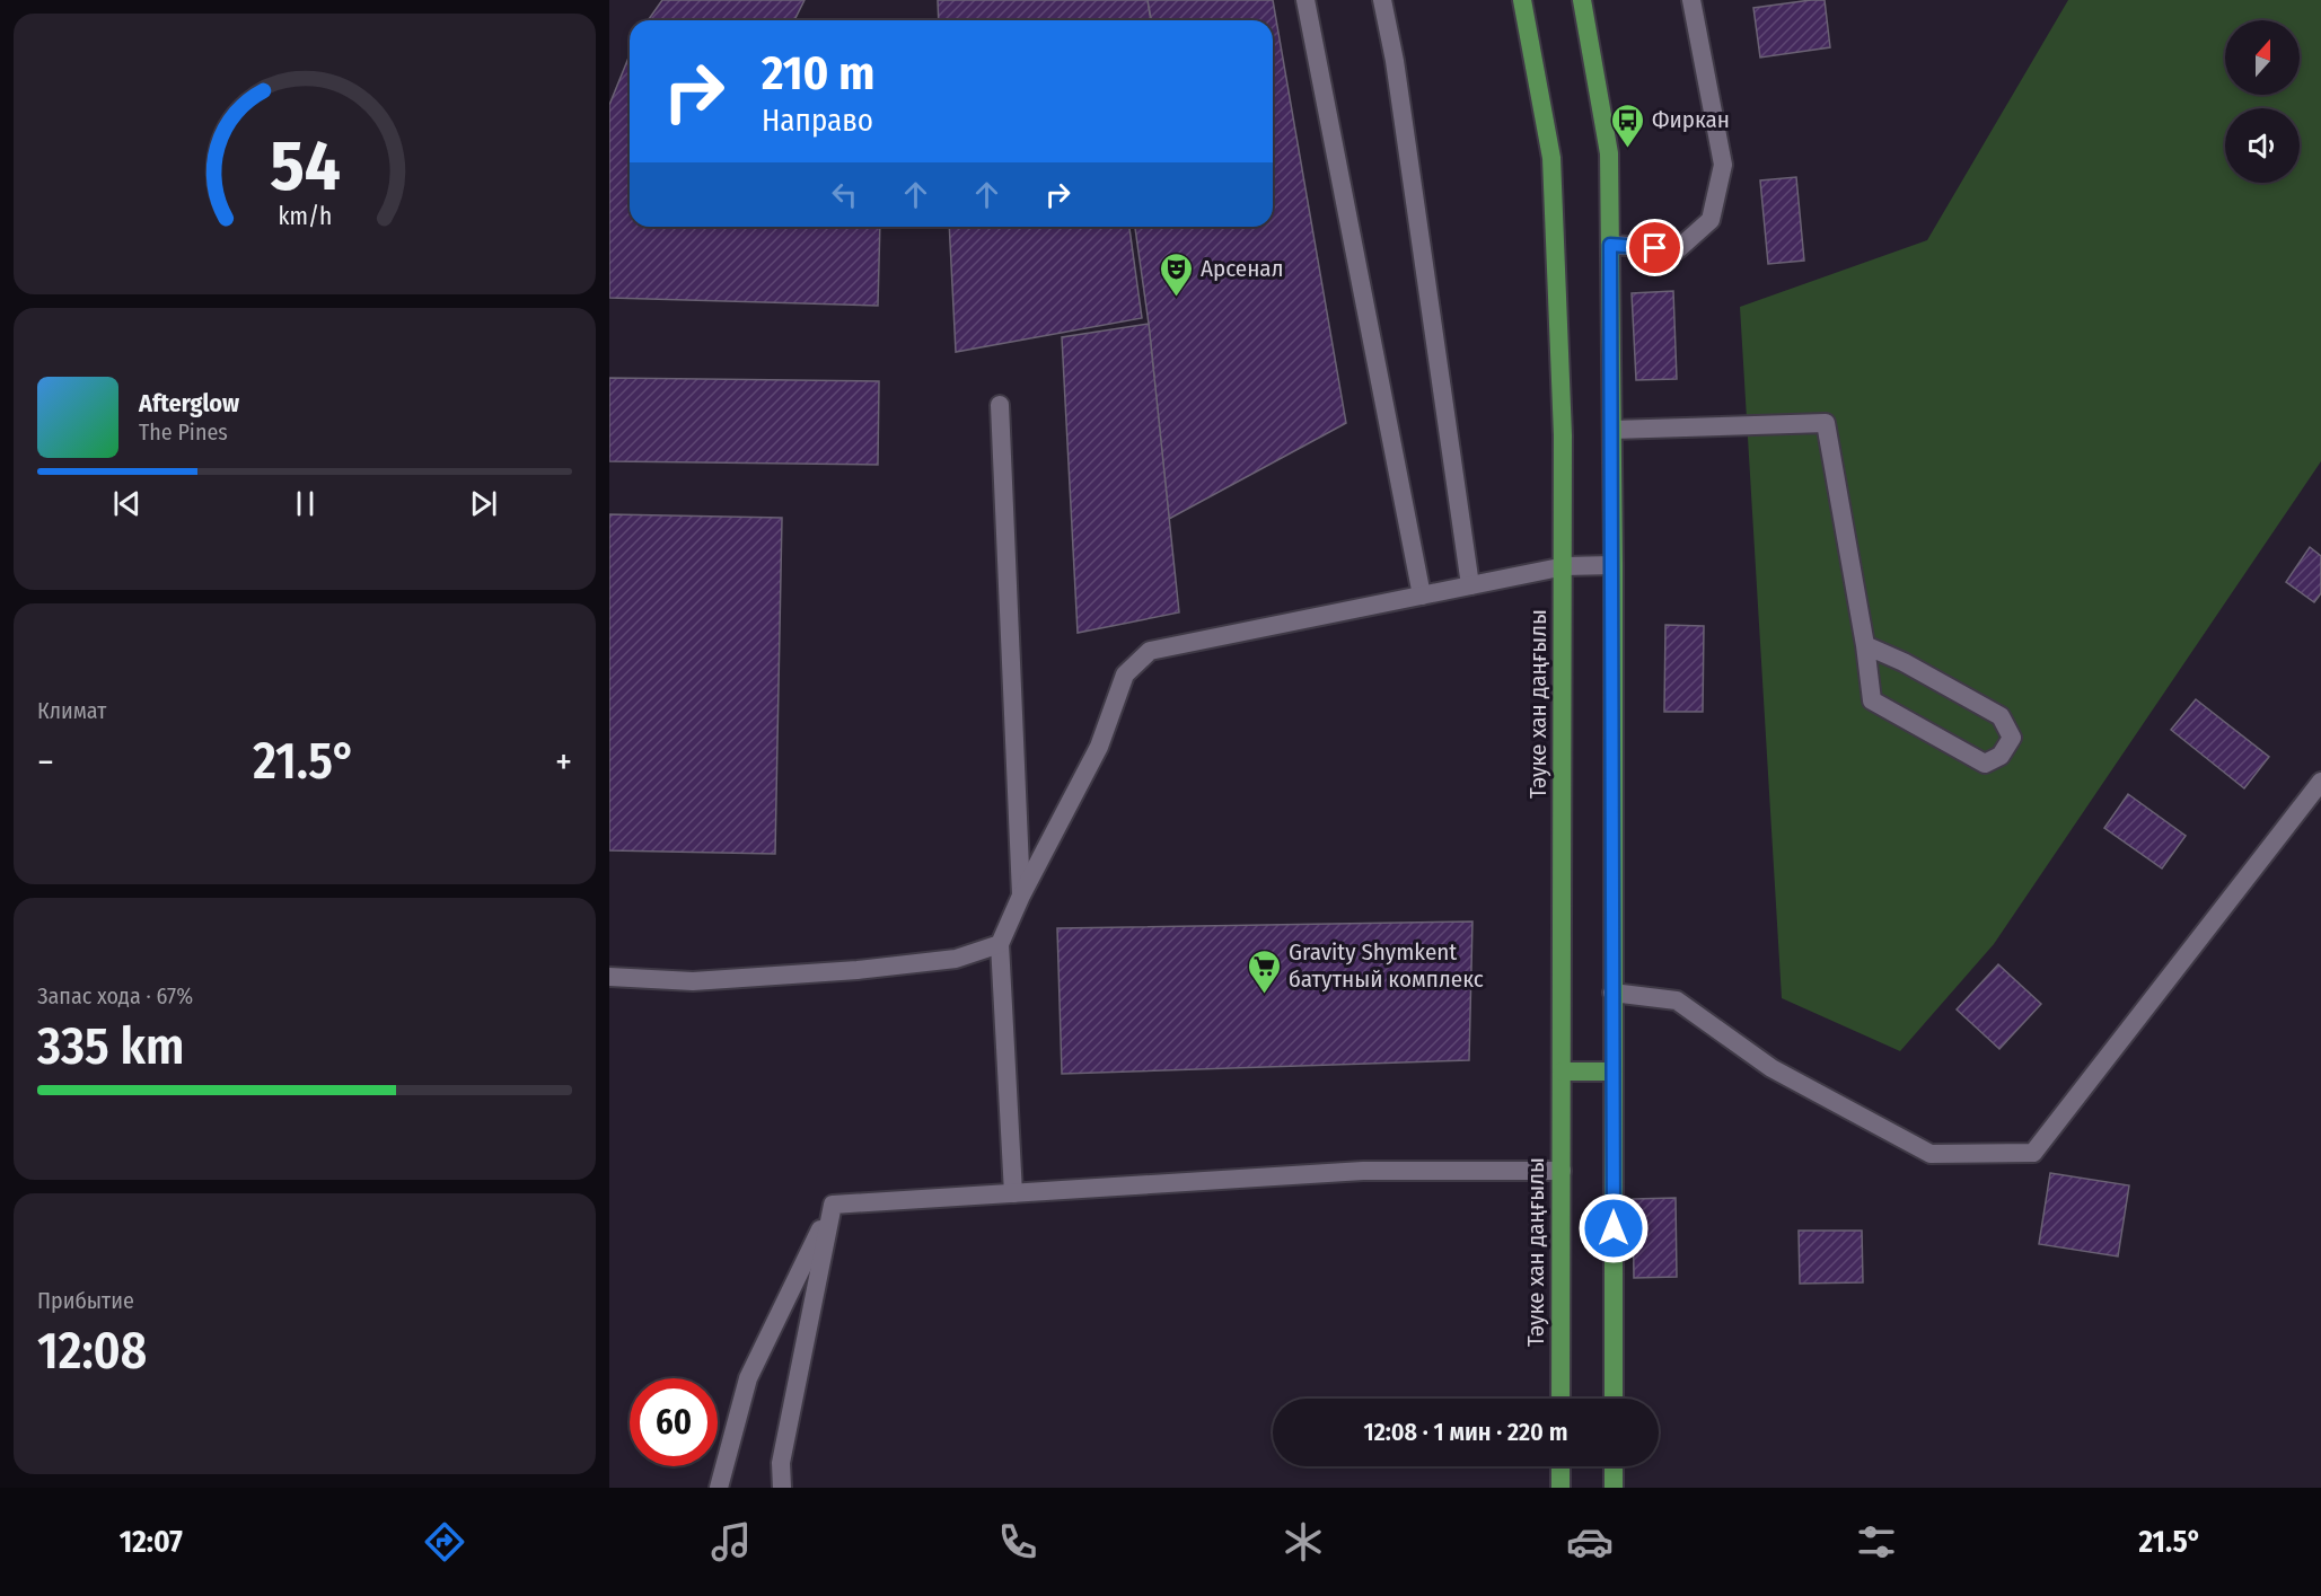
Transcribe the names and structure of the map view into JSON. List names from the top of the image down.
{
  "streets": {
    "main road": ["Тәуке хан даңғылы"]
  },
  "places": {
    "bus stop": ["Фиркан"],
    "theatre": ["Арсенал"],
    "supermarket": ["Gravity Shymkent батутный комплекс"]
  },
  "north": "top",
  "page": {
    "turn": ["210 m", "Направо"],
    "song": ["Afterglow", "The Pines"],
    "tile": [
      "Климат",
      ["Запас хода · 67%", "335 km"],
      ["Прибытие", "12:08"]
    ],
    "heat": ["−", "21.5°", "+"],
    "limit": "60",
    "trip": "12:08 · 1 мин · 220 m",
    "tabs": ["12:07", "21.5°"],
    "gauge": ["54", "km/h"]
  }
}
